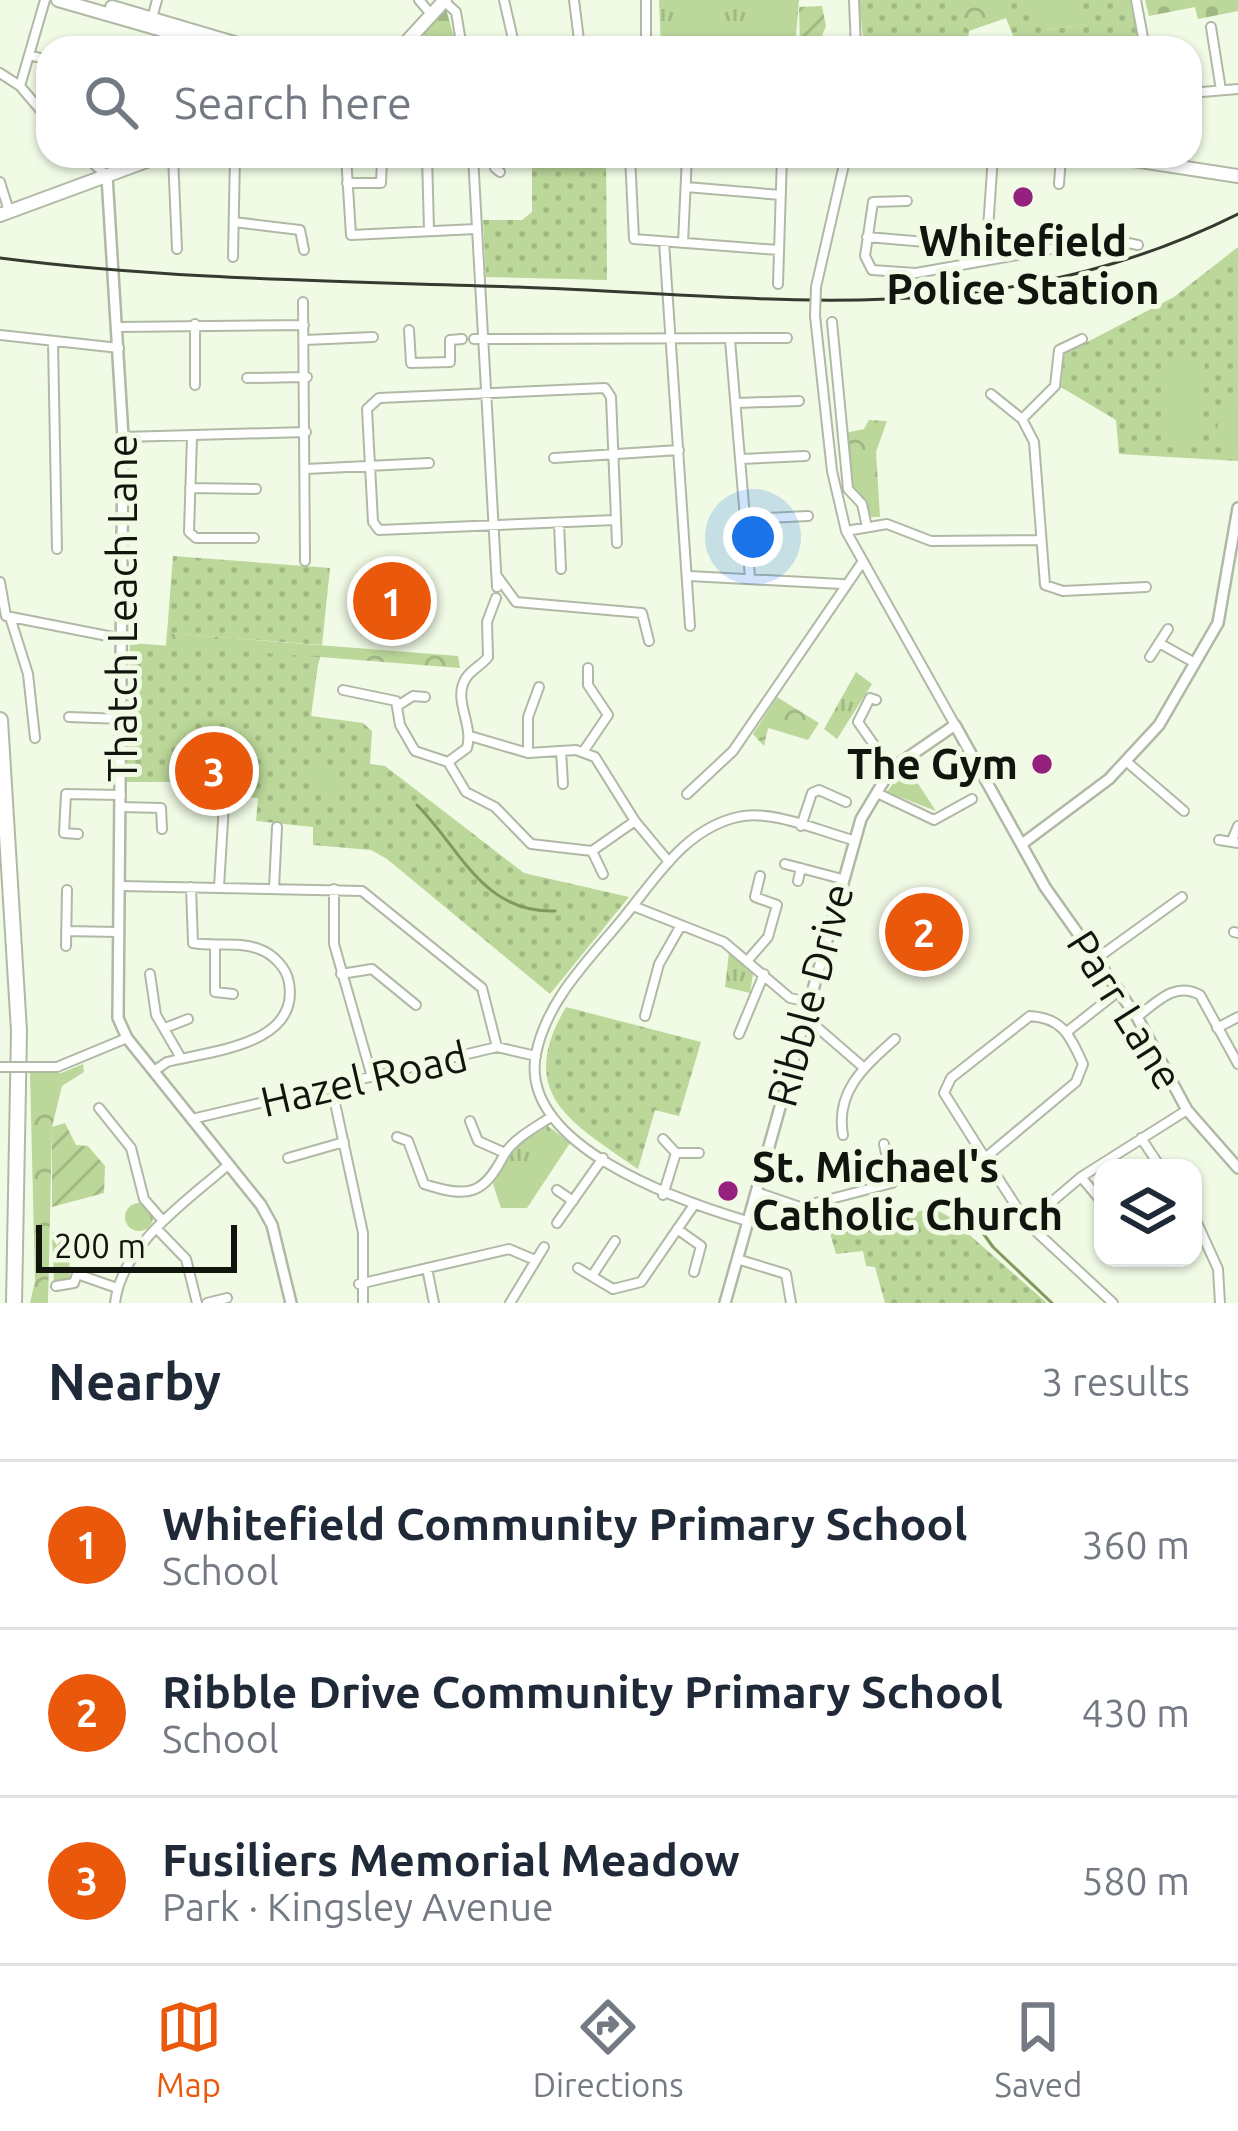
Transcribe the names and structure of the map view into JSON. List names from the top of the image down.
{
  "streets": {
    "street": [
      "Thatch Leach Lane",
      "Ribble Drive",
      "Parr Lane",
      "Hazel Road"
    ]
  },
  "crossings": [
    ["Ribble Drive", "Parr Lane"],
    ["Ribble Drive", "Hazel Road"]
  ],
  "places": ["Whitefield Police Station", "The Gym", "St. Michael's Catholic Church"],
  "scale_bar": "200 m",
  "page": {
    "search": "Search here",
    "pins": ["1", "3", "2"],
    "scale": "200 m",
    "heading": ["Nearby", "3 results"],
    "list": [
      {
        "mark": "1",
        "name": "Whitefield Community Primary School",
        "note": "School",
        "value": "360 m"
      },
      {
        "mark": "2",
        "name": "Ribble Drive Community Primary School",
        "note": "School",
        "value": "430 m"
      },
      {
        "mark": "3",
        "name": "Fusiliers Memorial Meadow",
        "note": "Park · Kingsley Avenue",
        "value": "580 m"
      }
    ],
    "nav": ["Map", "Directions", "Saved"]
  }
}
